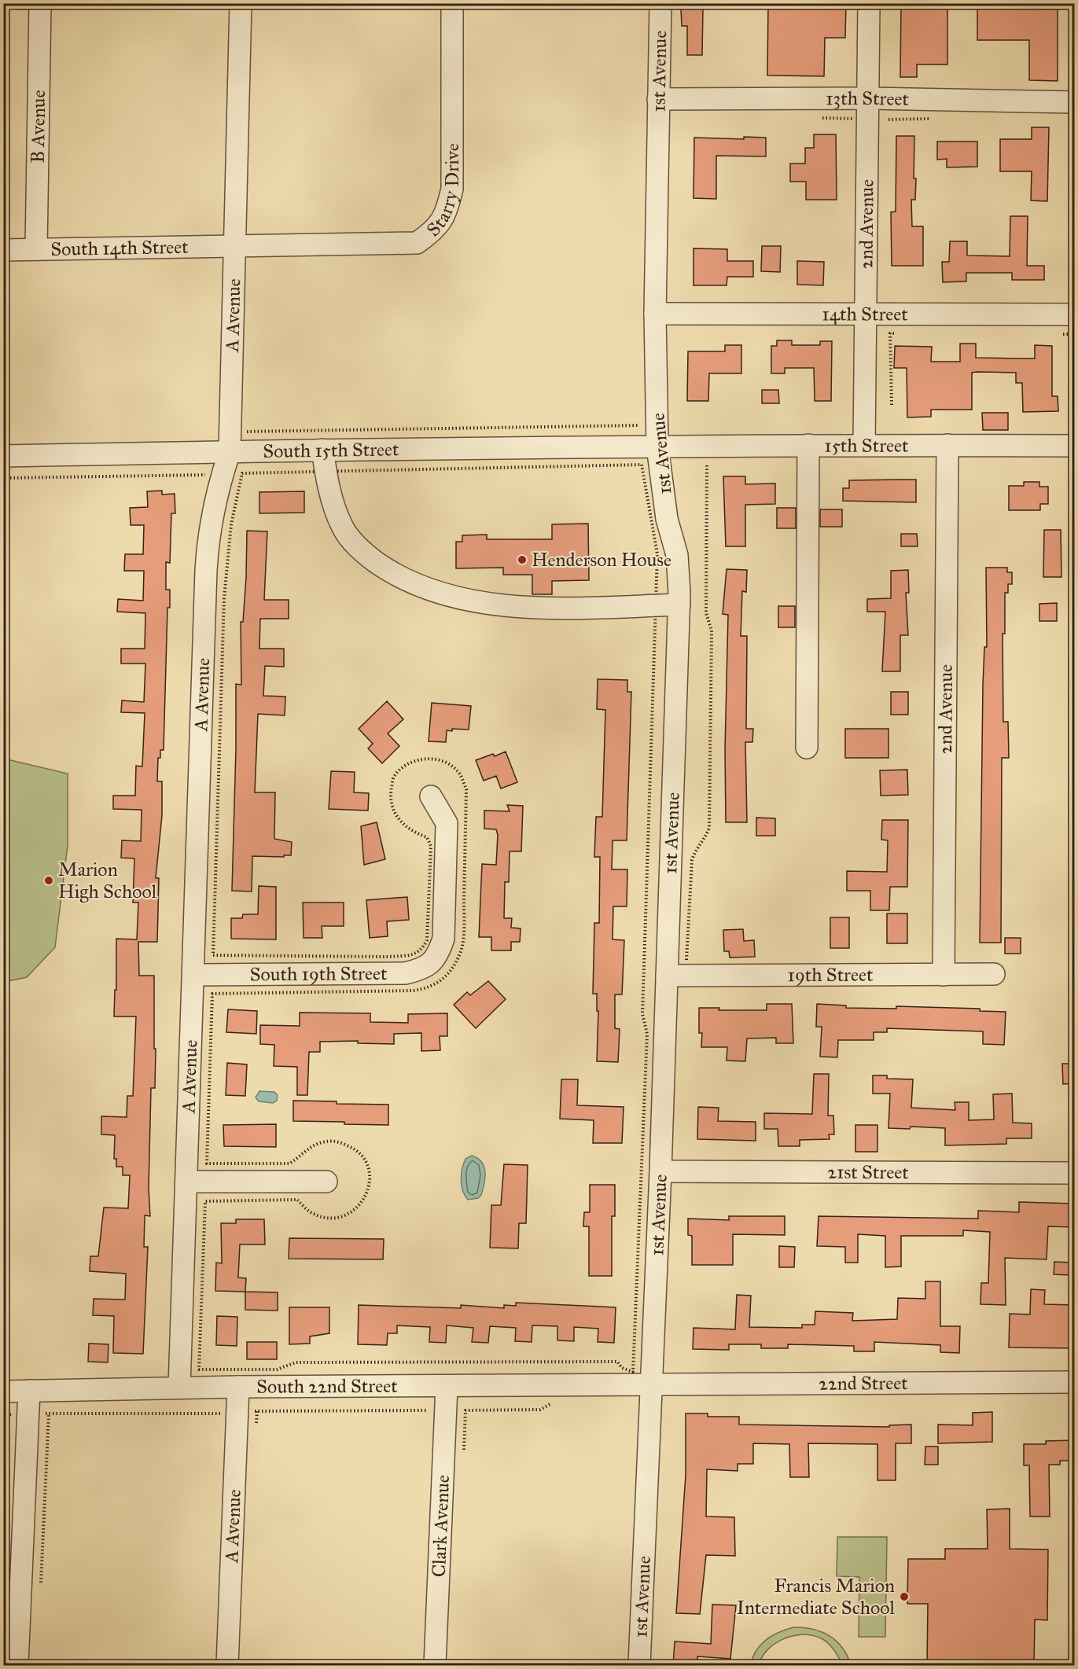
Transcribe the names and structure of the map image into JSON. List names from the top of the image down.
{
  "streets": {
    "street": [
      "1st Avenue",
      "13th Street",
      "B Avenue",
      "Starry Drive",
      "2nd Avenue",
      "South 14th Street",
      "14th Street",
      "A Avenue",
      "15th Street",
      "South 15th Street",
      "South 19th Street",
      "19th Street",
      "21st Street",
      "22nd Street",
      "South 22nd Street",
      "Clark Avenue"
    ]
  },
  "crossings": [
    ["1st Avenue", "13th Street"],
    ["1st Avenue", "14th Street"],
    ["1st Avenue", "15th Street"],
    ["1st Avenue", "South 15th Street"],
    ["1st Avenue", "19th Street"],
    ["1st Avenue", "21st Street"],
    ["1st Avenue", "22nd Street"],
    ["1st Avenue", "South 22nd Street"],
    ["13th Street", "2nd Avenue"],
    ["B Avenue", "South 14th Street"],
    ["Starry Drive", "South 14th Street"],
    ["Starry Drive", "A Avenue"],
    ["2nd Avenue", "14th Street"],
    ["2nd Avenue", "15th Street"],
    ["2nd Avenue", "19th Street"],
    ["South 14th Street", "A Avenue"],
    ["A Avenue", "South 15th Street"],
    ["A Avenue", "South 19th Street"],
    ["A Avenue", "South 22nd Street"],
    ["15th Street", "South 15th Street"],
    ["22nd Street", "South 22nd Street"],
    ["South 22nd Street", "Clark Avenue"]
  ],
  "places": ["Henderson House", "Marion High School", "Francis Marion Intermediate School"]
}
